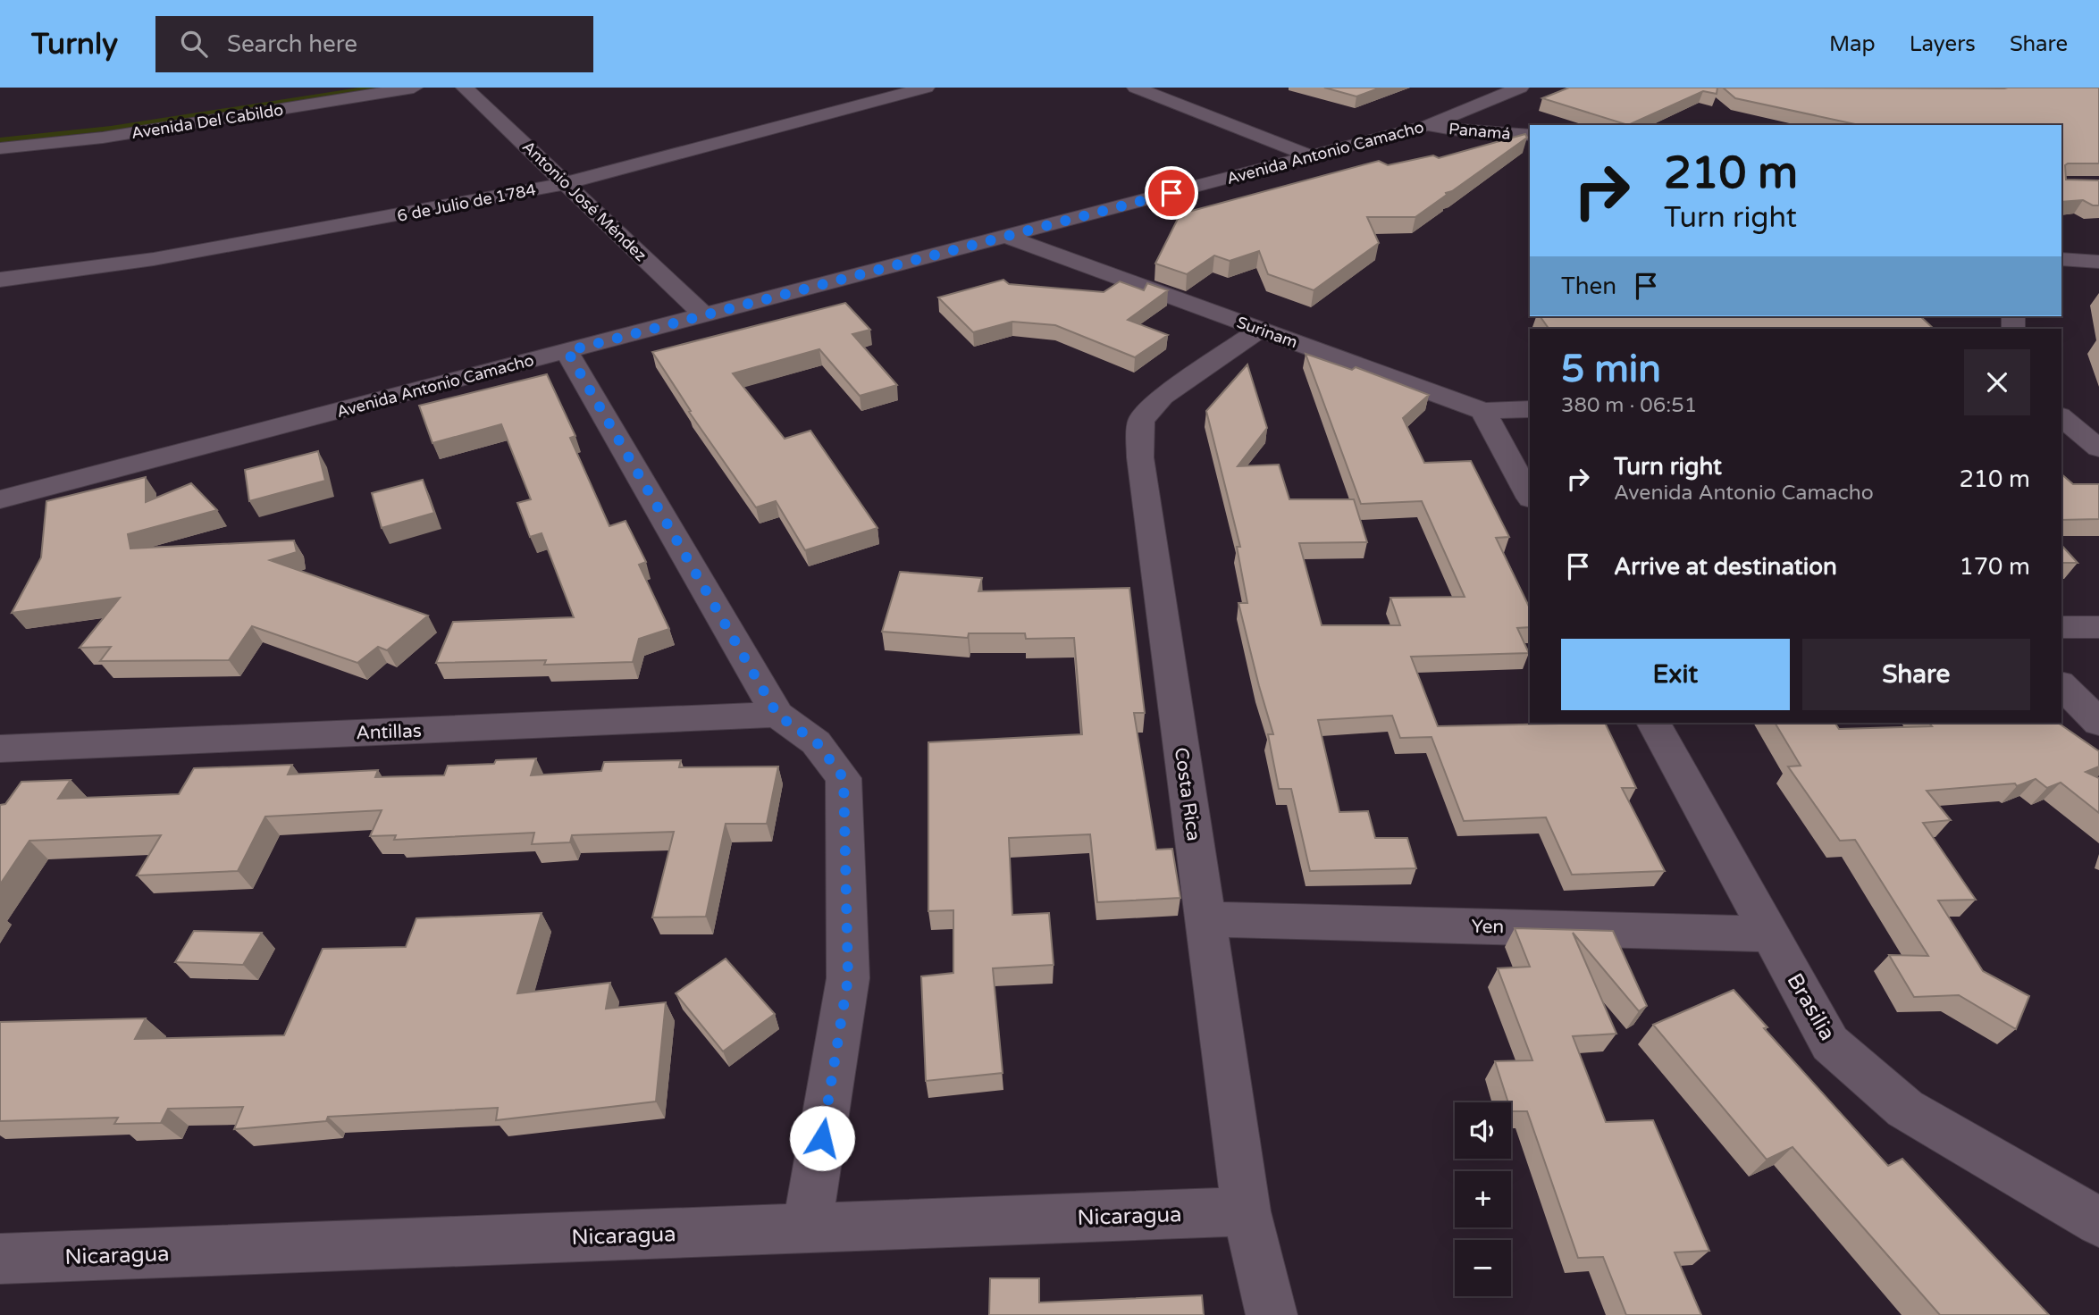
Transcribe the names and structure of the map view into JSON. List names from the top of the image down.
{
  "streets": {
    "street": [
      "Avenida Del Cabildo",
      "Panamá",
      "Avenida Antonio Camacho",
      "Antonio José Méndez",
      "6 de Julio de 1784",
      "Surinam",
      "Antillas",
      "Costa Rica",
      "Yen",
      "Brasilia",
      "Nicaragua"
    ]
  },
  "crossings": [
    ["Panamá", "Avenida Antonio Camacho"],
    ["Avenida Antonio Camacho", "Antonio José Méndez"],
    ["Avenida Antonio Camacho", "Surinam"],
    ["Antonio José Méndez", "6 de Julio de 1784"],
    ["Surinam", "Costa Rica"],
    ["Costa Rica", "Yen"],
    ["Costa Rica", "Nicaragua"],
    ["Yen", "Brasilia"]
  ],
  "page": {
    "header": "Turnly",
    "search": "Search here",
    "nav": ["Map", "Layers", "Share"],
    "turn": ["210 m", "Turn right"],
    "then": "Then",
    "heading": ["5 min", "380 m · 06:51"],
    "list": [
      {
        "name": "Turn right",
        "note": "Avenida Antonio Camacho",
        "value": "210 m"
      },
      {
        "name": "Arrive at destination",
        "value": "170 m"
      }
    ],
    "buttons": ["Exit", "Share"],
    "map_buttons": ["+", "−"]
  }
}
